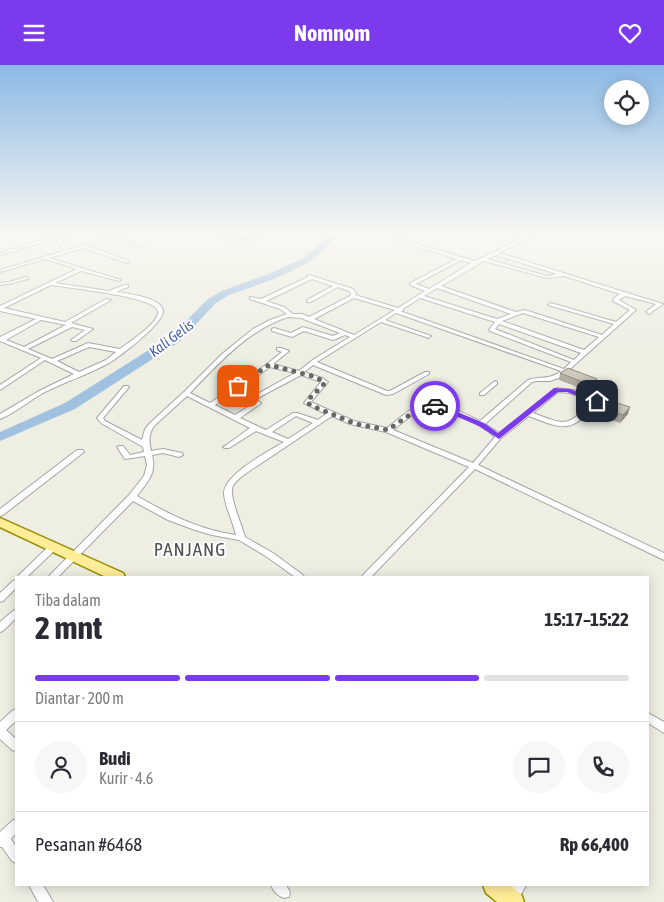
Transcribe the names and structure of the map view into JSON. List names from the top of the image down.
{
  "districts": ["PANJANG"],
  "water": ["Kali Gelis"],
  "page": {
    "header": "Nomnom",
    "heading": ["2 mnt", "Tiba dalam", "15:17–15:22"],
    "panel": [
      "Budi",
      "Kurir · 4.6",
      "Pesanan #6468",
      "Rp 66,400"
    ],
    "bar": "Diantar · 200 m"
  }
}
